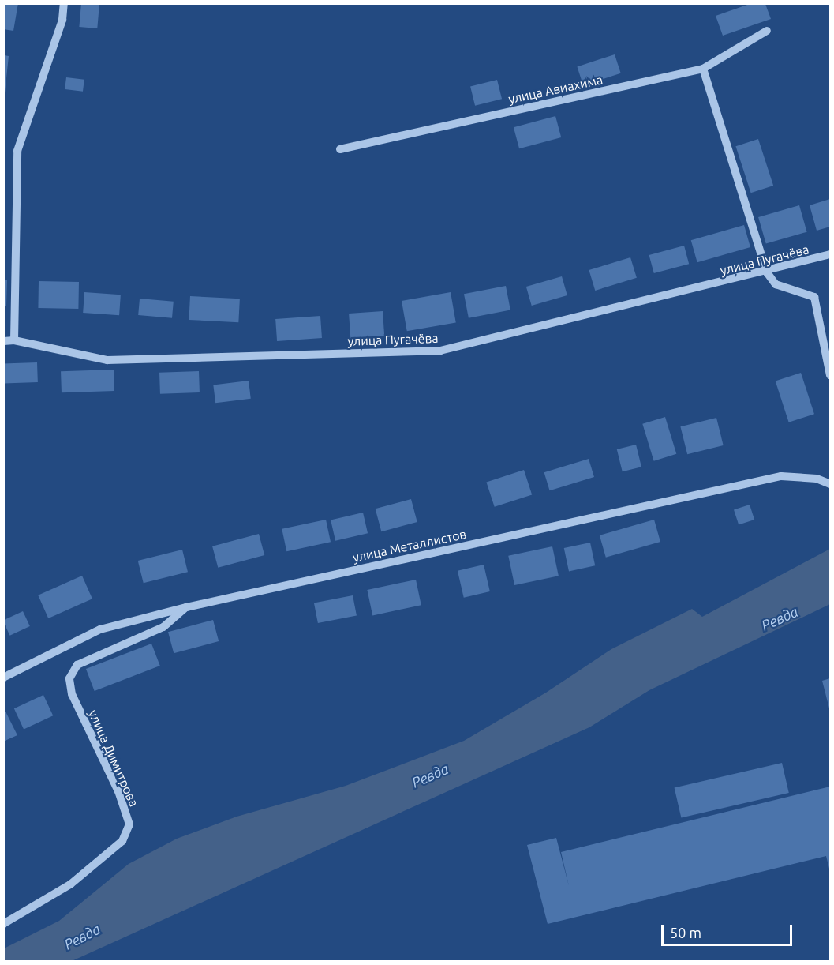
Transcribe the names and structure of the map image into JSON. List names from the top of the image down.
{
  "streets": {
    "street": [
      "улица Авиахима",
      "улица Пугачёва",
      "улица Металлистов",
      "улица Димитрова"
    ]
  },
  "crossings": [
    ["улица Металлистов", "улица Димитрова"]
  ],
  "water": ["Ревда"],
  "scale_bar": "50 m"
}
